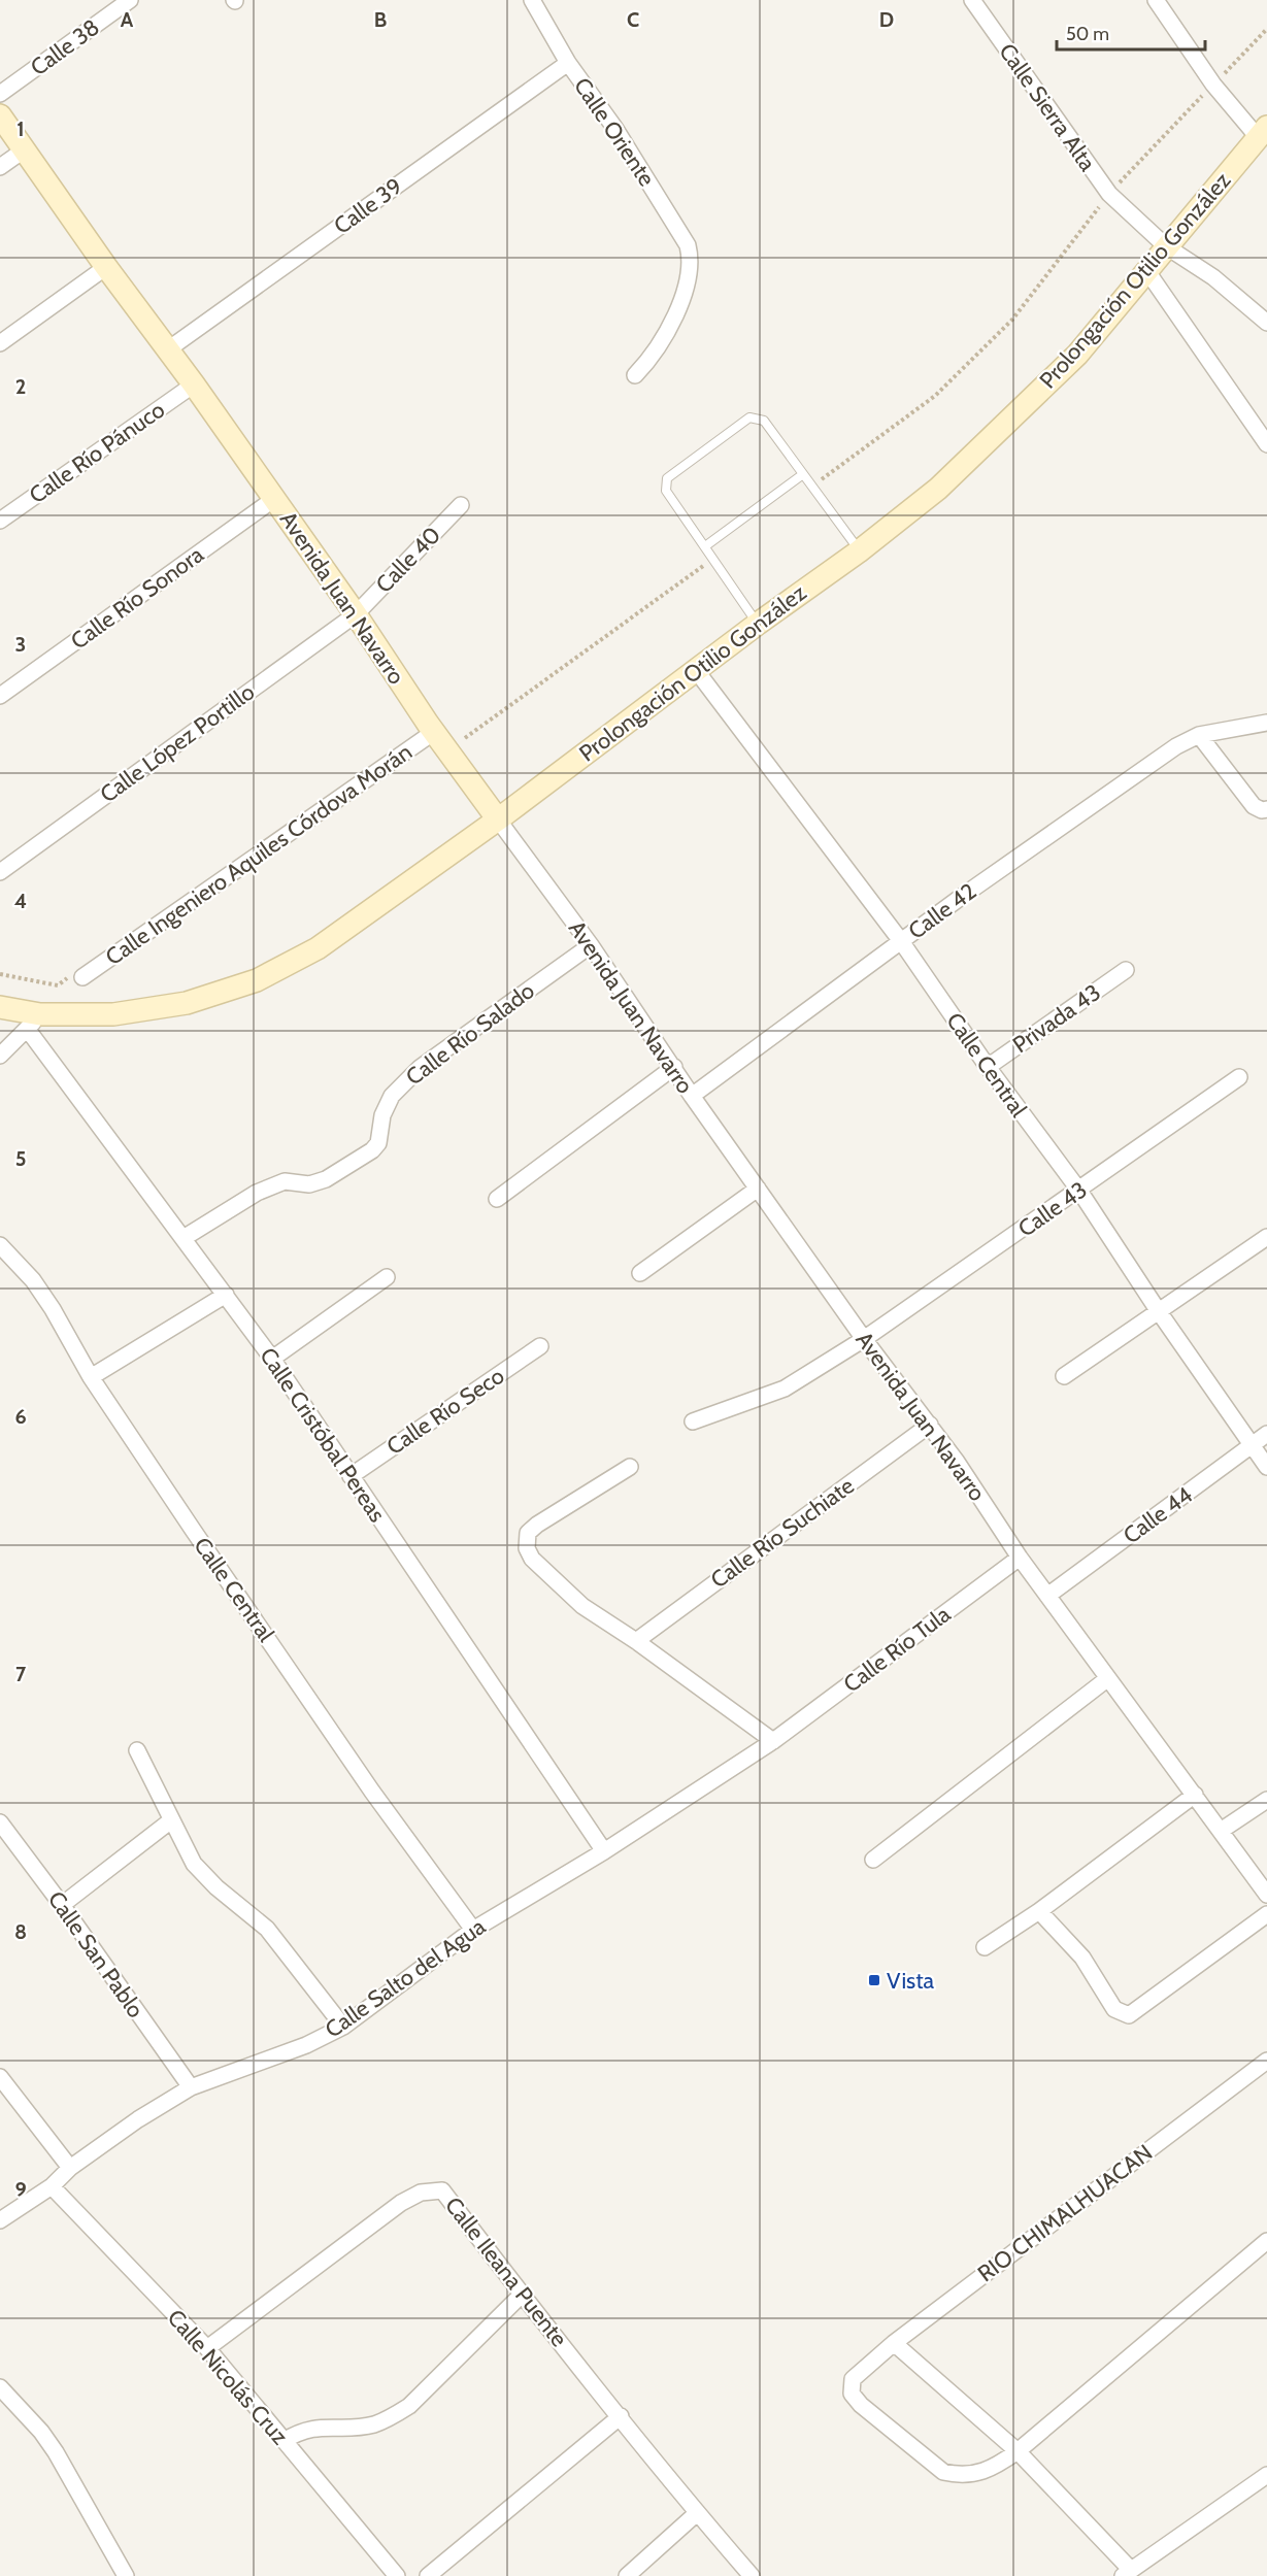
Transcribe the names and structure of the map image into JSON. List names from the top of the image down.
{
  "streets": {
    "main road": ["Prolongación Otilio González", "Avenida Juan Navarro"],
    "street": [
      "Calle 38",
      "Calle Sierra Alta",
      "Calle Oriente",
      "Calle 39",
      "Calle Río Pánuco",
      "Calle 40",
      "Calle Río Sonora",
      "Calle López Portillo",
      "Calle Ingeniero Aquiles Córdova Morán",
      "Calle 42",
      "Privada 43",
      "Calle Río Salado",
      "Calle Central",
      "Calle 43",
      "Calle Río Seco",
      "Calle Cristóbal Pereas",
      "Calle 44",
      "Calle Río Suchiate",
      "Calle Río Tula",
      "Calle San Pablo",
      "Calle Salto del Agua",
      "RIO CHIMALHUACAN",
      "Calle Ileana Puente",
      "Calle Nicolás Cruz"
    ]
  },
  "crossings": [
    ["Calle Sierra Alta", "Prolongación Otilio González"],
    ["Calle Oriente", "Calle 39"],
    ["Calle 39", "Avenida Juan Navarro"],
    ["Prolongación Otilio González", "Avenida Juan Navarro"],
    ["Prolongación Otilio González", "Calle Central"],
    ["Prolongación Otilio González", "Calle Cristóbal Pereas"],
    ["Calle Río Pánuco", "Avenida Juan Navarro"],
    ["Calle 40", "Avenida Juan Navarro"],
    ["Calle 40", "Calle López Portillo"],
    ["Calle Río Sonora", "Avenida Juan Navarro"],
    ["Avenida Juan Navarro", "Calle López Portillo"],
    ["Avenida Juan Navarro", "Calle Ingeniero Aquiles Córdova Morán"],
    ["Avenida Juan Navarro", "Calle 42"],
    ["Avenida Juan Navarro", "Calle Río Salado"],
    ["Avenida Juan Navarro", "Calle 43"],
    ["Avenida Juan Navarro", "Calle 44"],
    ["Avenida Juan Navarro", "Calle Río Suchiate"],
    ["Avenida Juan Navarro", "Calle Río Tula"],
    ["Calle 42", "Calle Central"],
    ["Privada 43", "Calle Central"],
    ["Calle Río Salado", "Calle Cristóbal Pereas"],
    ["Calle Central", "Calle 43"],
    ["Calle Central", "Calle 44"],
    ["Calle Central", "Calle Salto del Agua"],
    ["Calle Río Seco", "Calle Cristóbal Pereas"],
    ["Calle Cristóbal Pereas", "Calle Salto del Agua"],
    ["Calle Río Tula", "Calle Salto del Agua"],
    ["Calle San Pablo", "Calle Salto del Agua"],
    ["Calle Salto del Agua", "Calle Nicolás Cruz"],
    ["Calle Ileana Puente", "Calle Nicolás Cruz"]
  ],
  "places": {
    "transit": ["Vista"]
  },
  "scale_bar": "50 m",
  "grid": {
    "columns": [
      "A",
      "B",
      "C",
      "D"
    ],
    "rows": [
      "1",
      "2",
      "3",
      "4",
      "5",
      "6",
      "7",
      "8",
      "9"
    ]
  }
}
